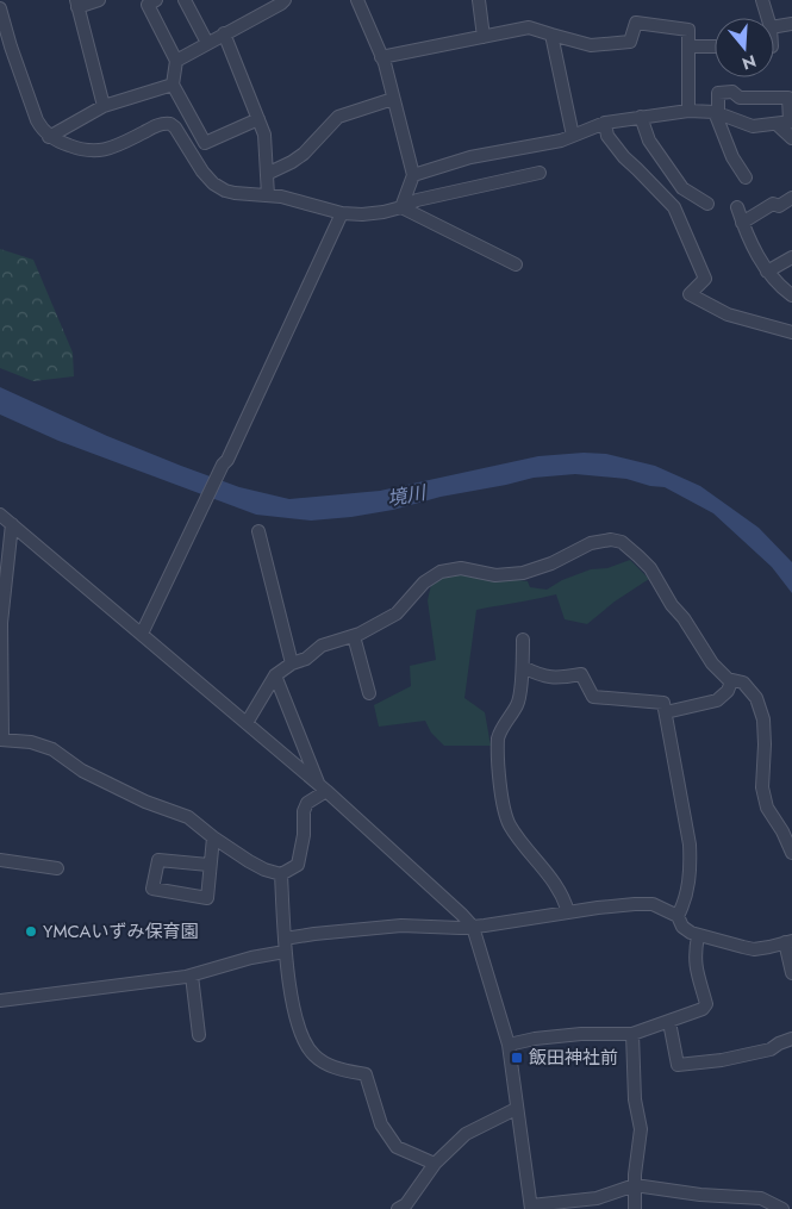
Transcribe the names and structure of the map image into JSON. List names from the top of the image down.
{
  "water": ["境川"],
  "places": {
    "other": ["YMCAいずみ保育園"],
    "transit": ["飯田神社前"]
  },
  "north": "bottom"
}
